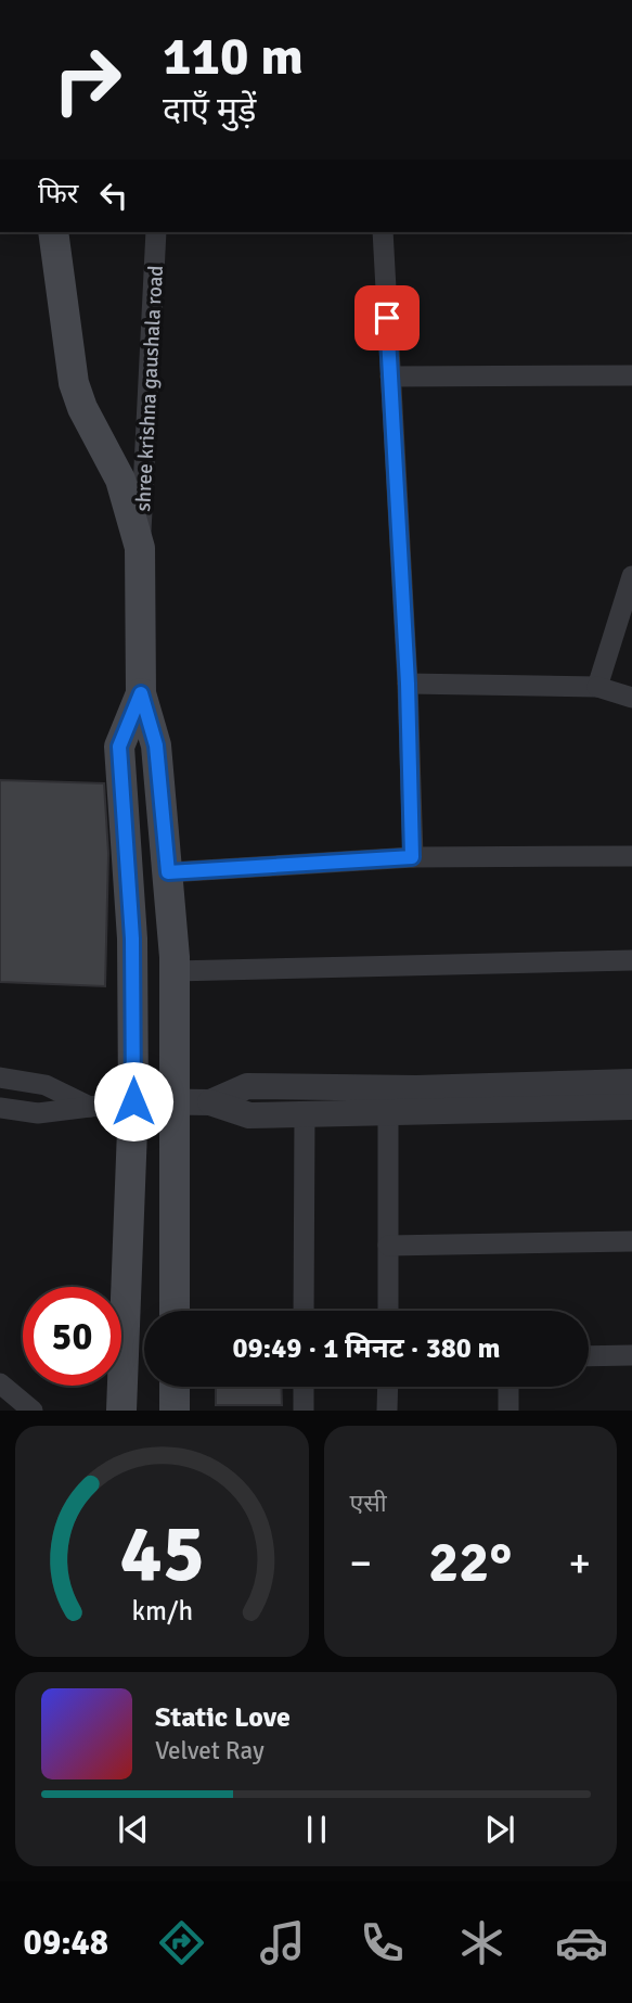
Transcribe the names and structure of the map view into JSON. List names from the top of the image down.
{
  "streets": {
    "street": ["shree krishna gaushala road"]
  },
  "page": {
    "turn": ["110 m", "दाएँ मुड़ें"],
    "then": "फिर",
    "limit": "50",
    "trip": "09:49 · 1 मिनट · 380 m",
    "tile": "एसी",
    "heat": ["−", "22°", "+"],
    "song": ["Static Love", "Velvet Ray"],
    "tabs": "09:48",
    "gauge": ["45", "km/h"]
  }
}
